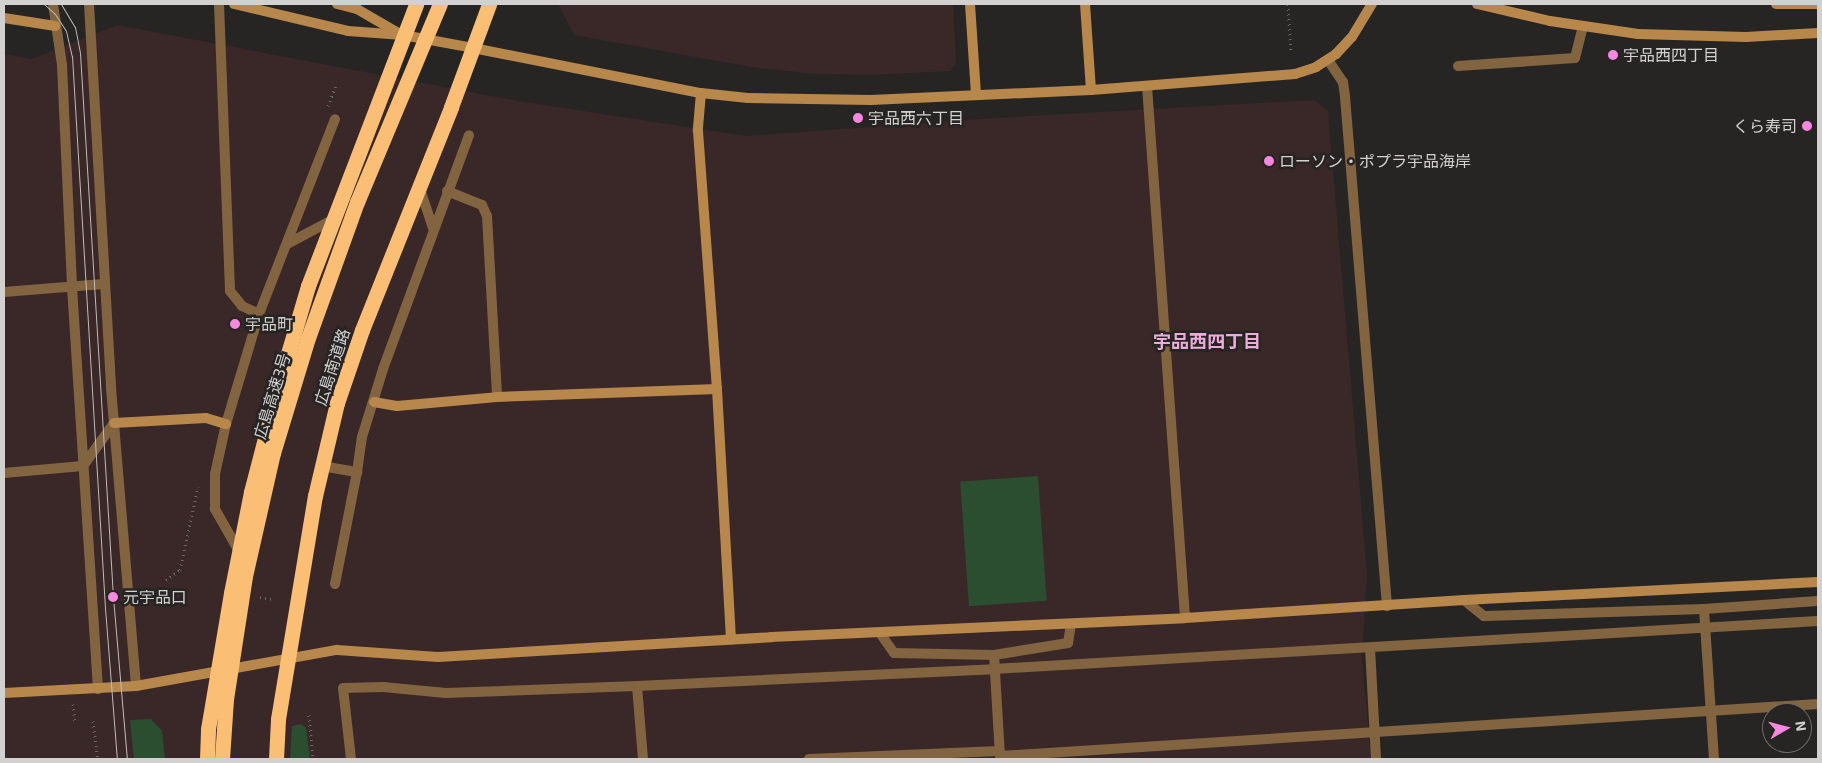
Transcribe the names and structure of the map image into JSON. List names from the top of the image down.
{
  "streets": {
    "highway": ["広島南道路", "広島高速3号"]
  },
  "districts": ["宇品西四丁目"],
  "places": [
    "宇品西四丁目",
    "宇品西六丁目",
    "くら寿司",
    "ローソン・ポプラ宇品海岸",
    "宇品町",
    "元宇品口"
  ],
  "north": "right"
}
